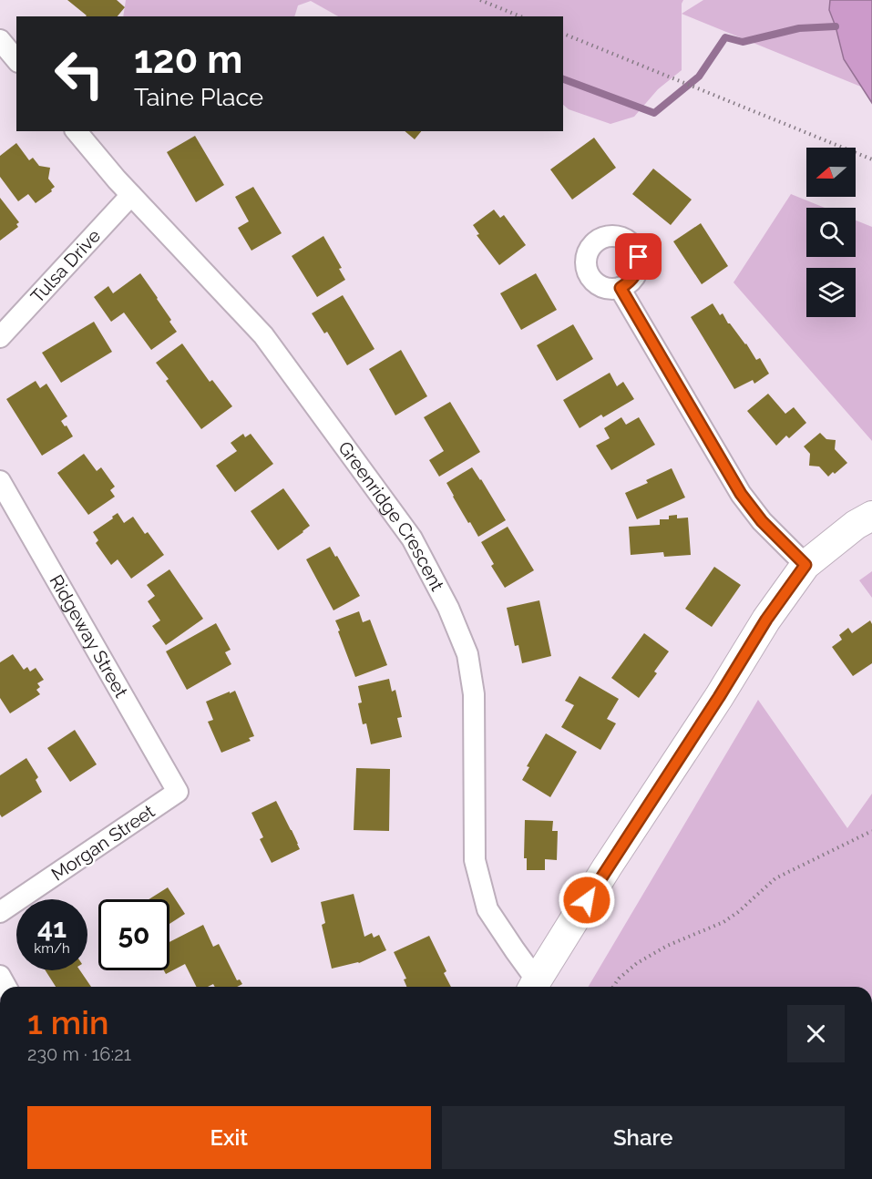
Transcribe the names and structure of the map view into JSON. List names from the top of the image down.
{
  "streets": {
    "street": [
      "Tulsa Drive",
      "Greenridge Crescent",
      "Ridgeway Street",
      "Morgan Street"
    ]
  },
  "crossings": [
    ["Tulsa Drive", "Greenridge Crescent"],
    ["Ridgeway Street", "Morgan Street"]
  ],
  "north": "left",
  "page": {
    "turn": ["120 m", "Taine Place"],
    "speed": "41 km/h",
    "limit": "50",
    "heading": ["1 min", "230 m · 16:21"],
    "buttons": ["Exit", "Share"]
  }
}
